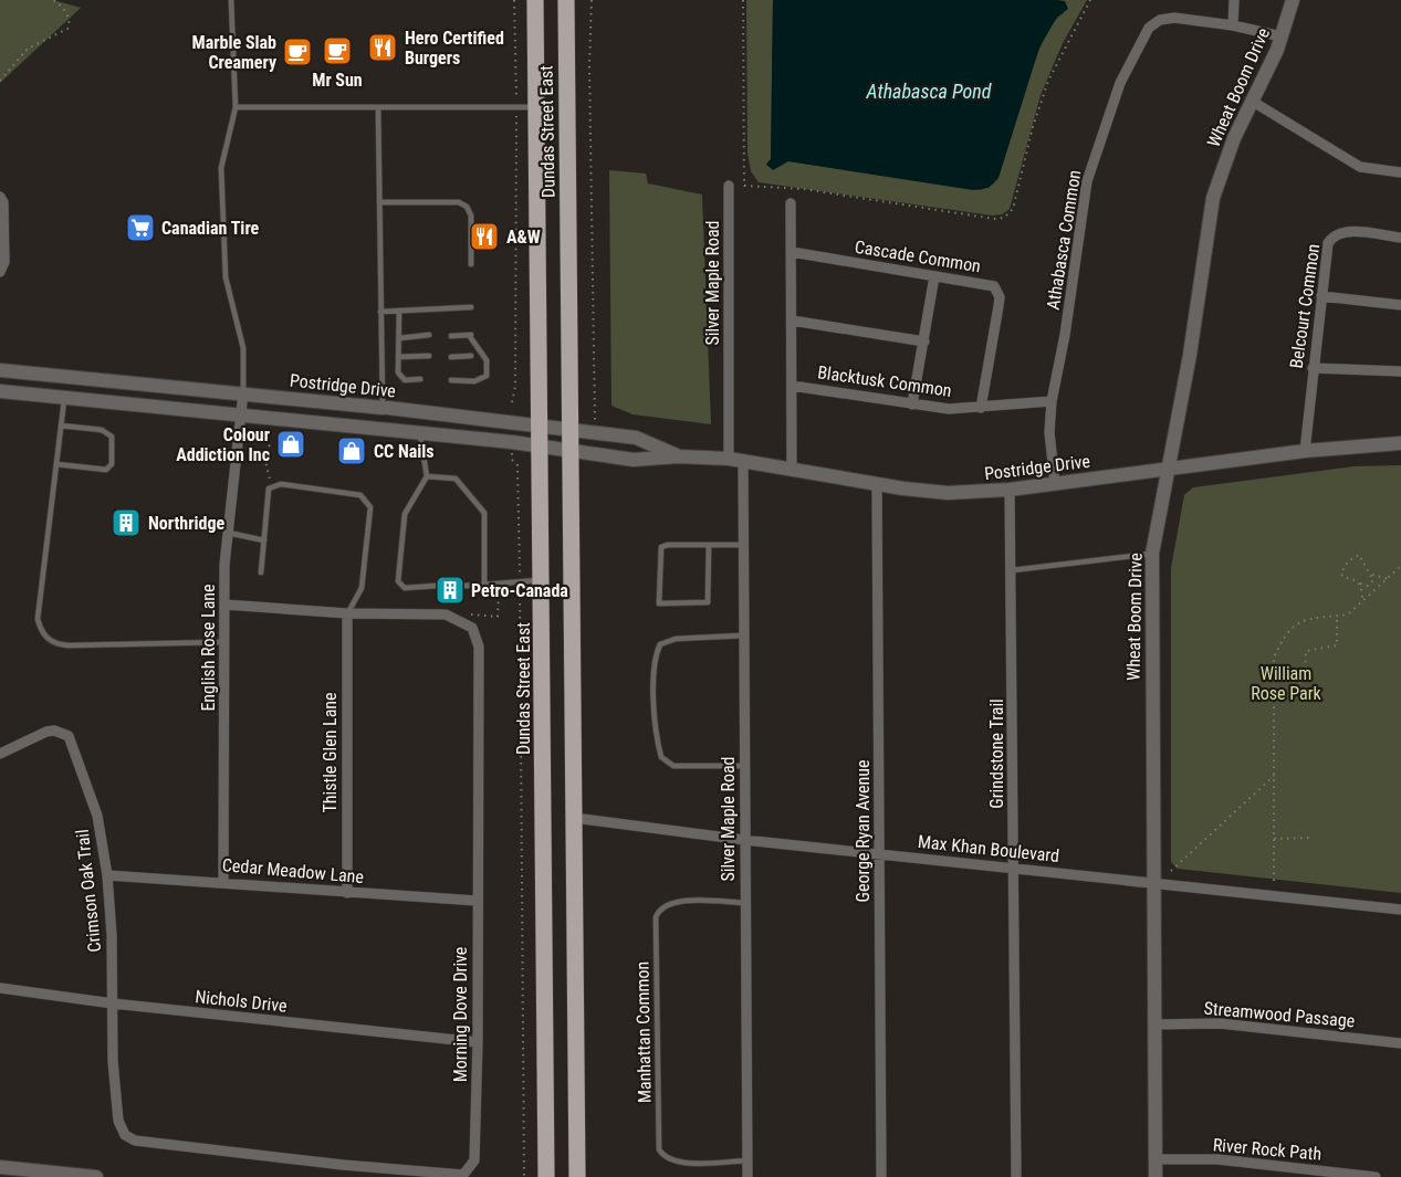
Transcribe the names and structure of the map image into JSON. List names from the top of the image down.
{
  "streets": {
    "main road": ["Dundas Street East"],
    "street": [
      "Wheat Boom Drive",
      "Athabasca Common",
      "Cascade Common",
      "Silver Maple Road",
      "Belcourt Common",
      "Blacktusk Common",
      "Postridge Drive",
      "English Rose Lane",
      "Thistle Glen Lane",
      "Grindstone Trail",
      "George Ryan Avenue",
      "Max Khan Boulevard",
      "Cedar Meadow Lane",
      "Crimson Oak Trail",
      "Nichols Drive",
      "Morning Dove Drive",
      "Streamwood Passage",
      "River Rock Path"
    ],
    "lane": ["Manhattan Common"]
  },
  "crossings": [
    ["Wheat Boom Drive", "Athabasca Common"],
    ["Wheat Boom Drive", "Postridge Drive"],
    ["Wheat Boom Drive", "Max Khan Boulevard"],
    ["Wheat Boom Drive", "Streamwood Passage"],
    ["Wheat Boom Drive", "River Rock Path"],
    ["Dundas Street East", "Postridge Drive"],
    ["Dundas Street East", "Max Khan Boulevard"],
    ["Athabasca Common", "Blacktusk Common"],
    ["Athabasca Common", "Postridge Drive"],
    ["Cascade Common", "Blacktusk Common"],
    ["Silver Maple Road", "Postridge Drive"],
    ["Silver Maple Road", "Max Khan Boulevard"],
    ["Silver Maple Road", "Manhattan Common"],
    ["Belcourt Common", "Postridge Drive"],
    ["Postridge Drive", "English Rose Lane"],
    ["Postridge Drive", "Grindstone Trail"],
    ["Postridge Drive", "George Ryan Avenue"],
    ["English Rose Lane", "Cedar Meadow Lane"],
    ["Thistle Glen Lane", "Cedar Meadow Lane"],
    ["Grindstone Trail", "Max Khan Boulevard"],
    ["George Ryan Avenue", "Max Khan Boulevard"],
    ["Cedar Meadow Lane", "Crimson Oak Trail"],
    ["Cedar Meadow Lane", "Morning Dove Drive"],
    ["Crimson Oak Trail", "Nichols Drive"],
    ["Crimson Oak Trail", "Morning Dove Drive"],
    ["Nichols Drive", "Morning Dove Drive"]
  ],
  "water": ["Athabasca Pond"],
  "parks": ["William Rose Park"],
  "places": {
    "restaurant": ["Hero Certified Burgers", "A&W"],
    "cafe": ["Mr Sun", "Marble Slab Creamery"],
    "supermarket": ["Canadian Tire"],
    "shop": ["Colour Addiction Inc", "CC Nails"],
    "building": ["Northridge", "Petro-Canada"]
  }
}
